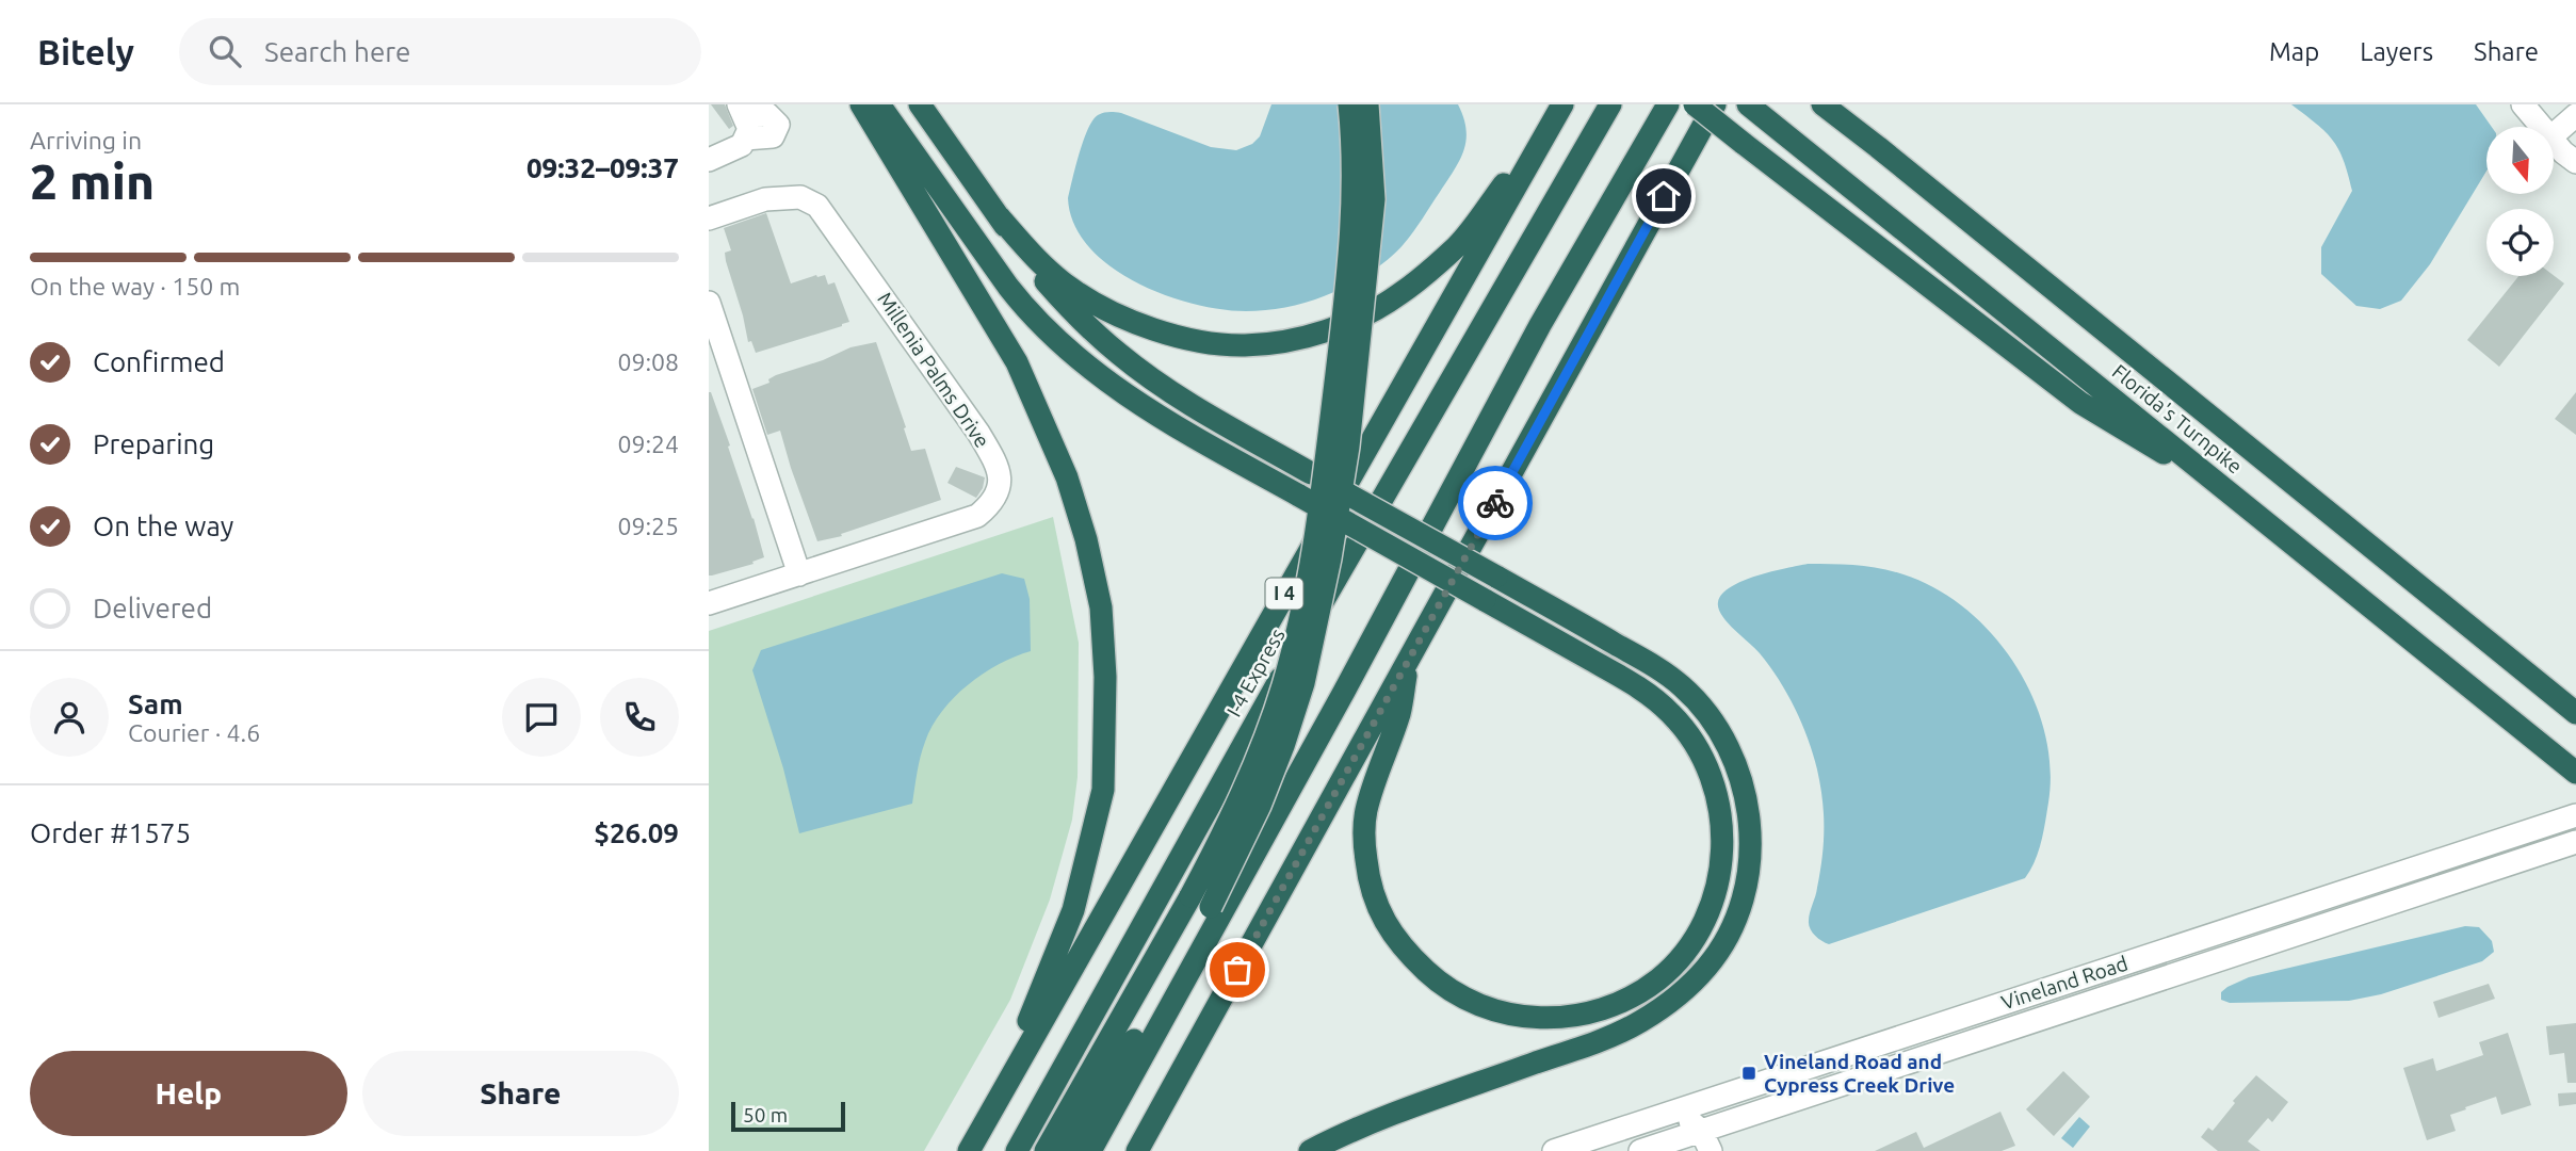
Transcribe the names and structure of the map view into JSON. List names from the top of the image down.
{
  "streets": {
    "highway": ["Florida's Turnpike", "I 4", "I-4 Express"],
    "street": ["Millenia Palms Drive", "Vineland Road"]
  },
  "places": {
    "transit": ["Vineland Road and Cypress Creek Drive"]
  },
  "scale_bar": "50 m",
  "north": "bottom",
  "page": {
    "header": "Bitely",
    "search": "Search here",
    "nav": ["Map", "Layers", "Share"],
    "heading": ["2 min", "Arriving in", "09:32–09:37"],
    "panel": [
      "Sam",
      "Courier · 4.6",
      "Order #1575",
      "$26.09"
    ],
    "bar": "On the way · 150 m",
    "list": [
      ["Confirmed", "09:08"],
      ["Preparing", "09:24"],
      ["On the way", "09:25"],
      "Delivered"
    ],
    "buttons": ["Help", "Share"],
    "scale": "50 m"
  }
}
